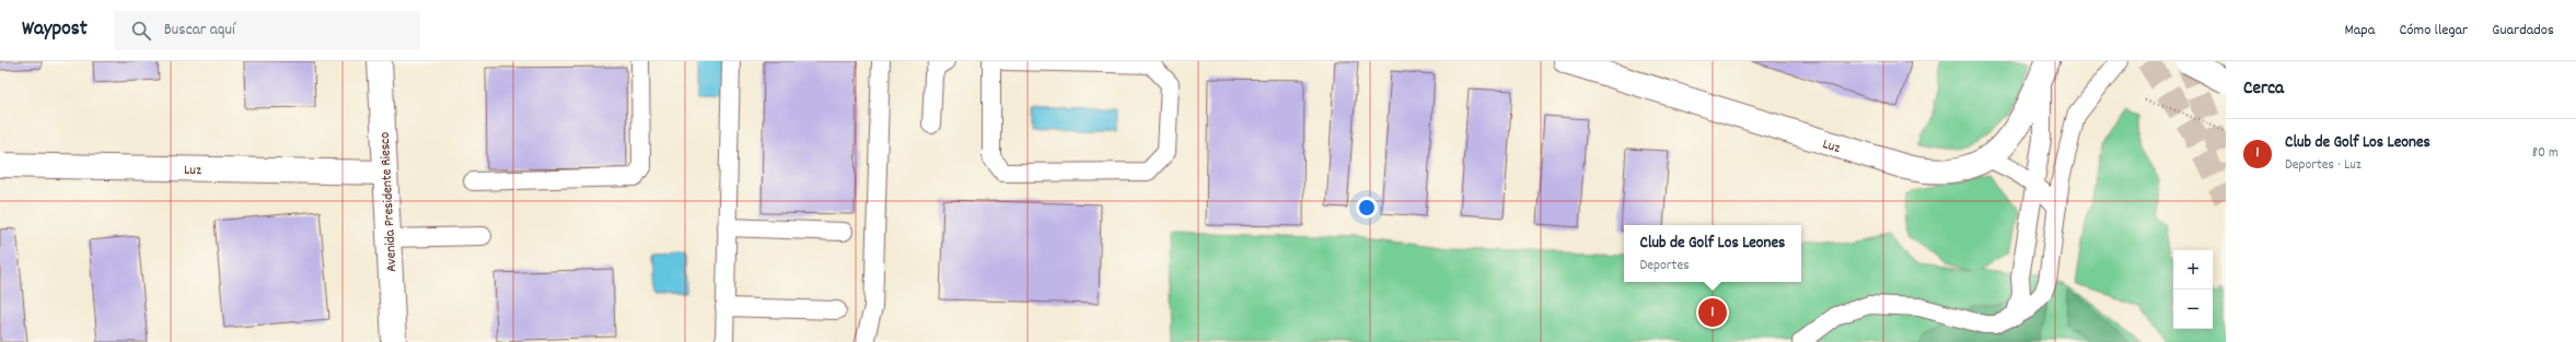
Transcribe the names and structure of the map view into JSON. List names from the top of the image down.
{
  "streets": {
    "street": ["Luz", "Avenida Presidente Riesco"]
  },
  "crossings": [
    ["Luz", "Avenida Presidente Riesco"]
  ],
  "page": {
    "header": "Waypost",
    "search": "Buscar aquí",
    "nav": ["Mapa", "Cómo llegar", "Guardados"],
    "heading": "Cerca",
    "list": [
      {
        "mark": "1",
        "name": "Club de Golf Los Leones",
        "note": "Deportes · Luz",
        "value": "80 m"
      }
    ],
    "popup": ["Club de Golf Los Leones", "Deportes"],
    "map_buttons": ["+", "−"],
    "pins": "1"
  }
}
